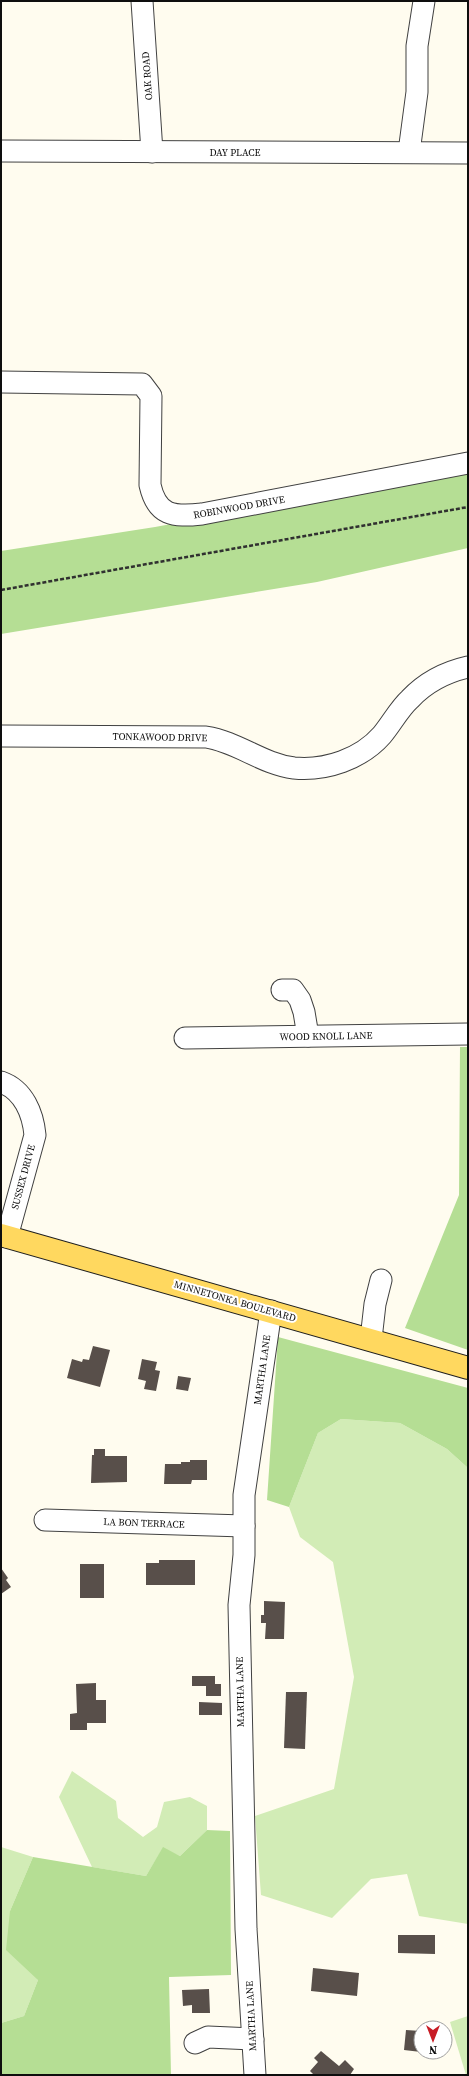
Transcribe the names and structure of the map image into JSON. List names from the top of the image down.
{
  "streets": {
    "main road": ["MINNETONKA BOULEVARD"],
    "street": [
      "OAK ROAD",
      "DAY PLACE",
      "ROBINWOOD DRIVE",
      "TONKAWOOD DRIVE",
      "WOOD KNOLL LANE",
      "SUSSEX DRIVE",
      "MARTHA LANE",
      "LA BON TERRACE"
    ]
  },
  "crossings": [
    ["OAK ROAD", "DAY PLACE"],
    ["SUSSEX DRIVE", "MINNETONKA BOULEVARD"],
    ["MINNETONKA BOULEVARD", "MARTHA LANE"],
    ["MARTHA LANE", "LA BON TERRACE"]
  ],
  "north": "bottom"
}
